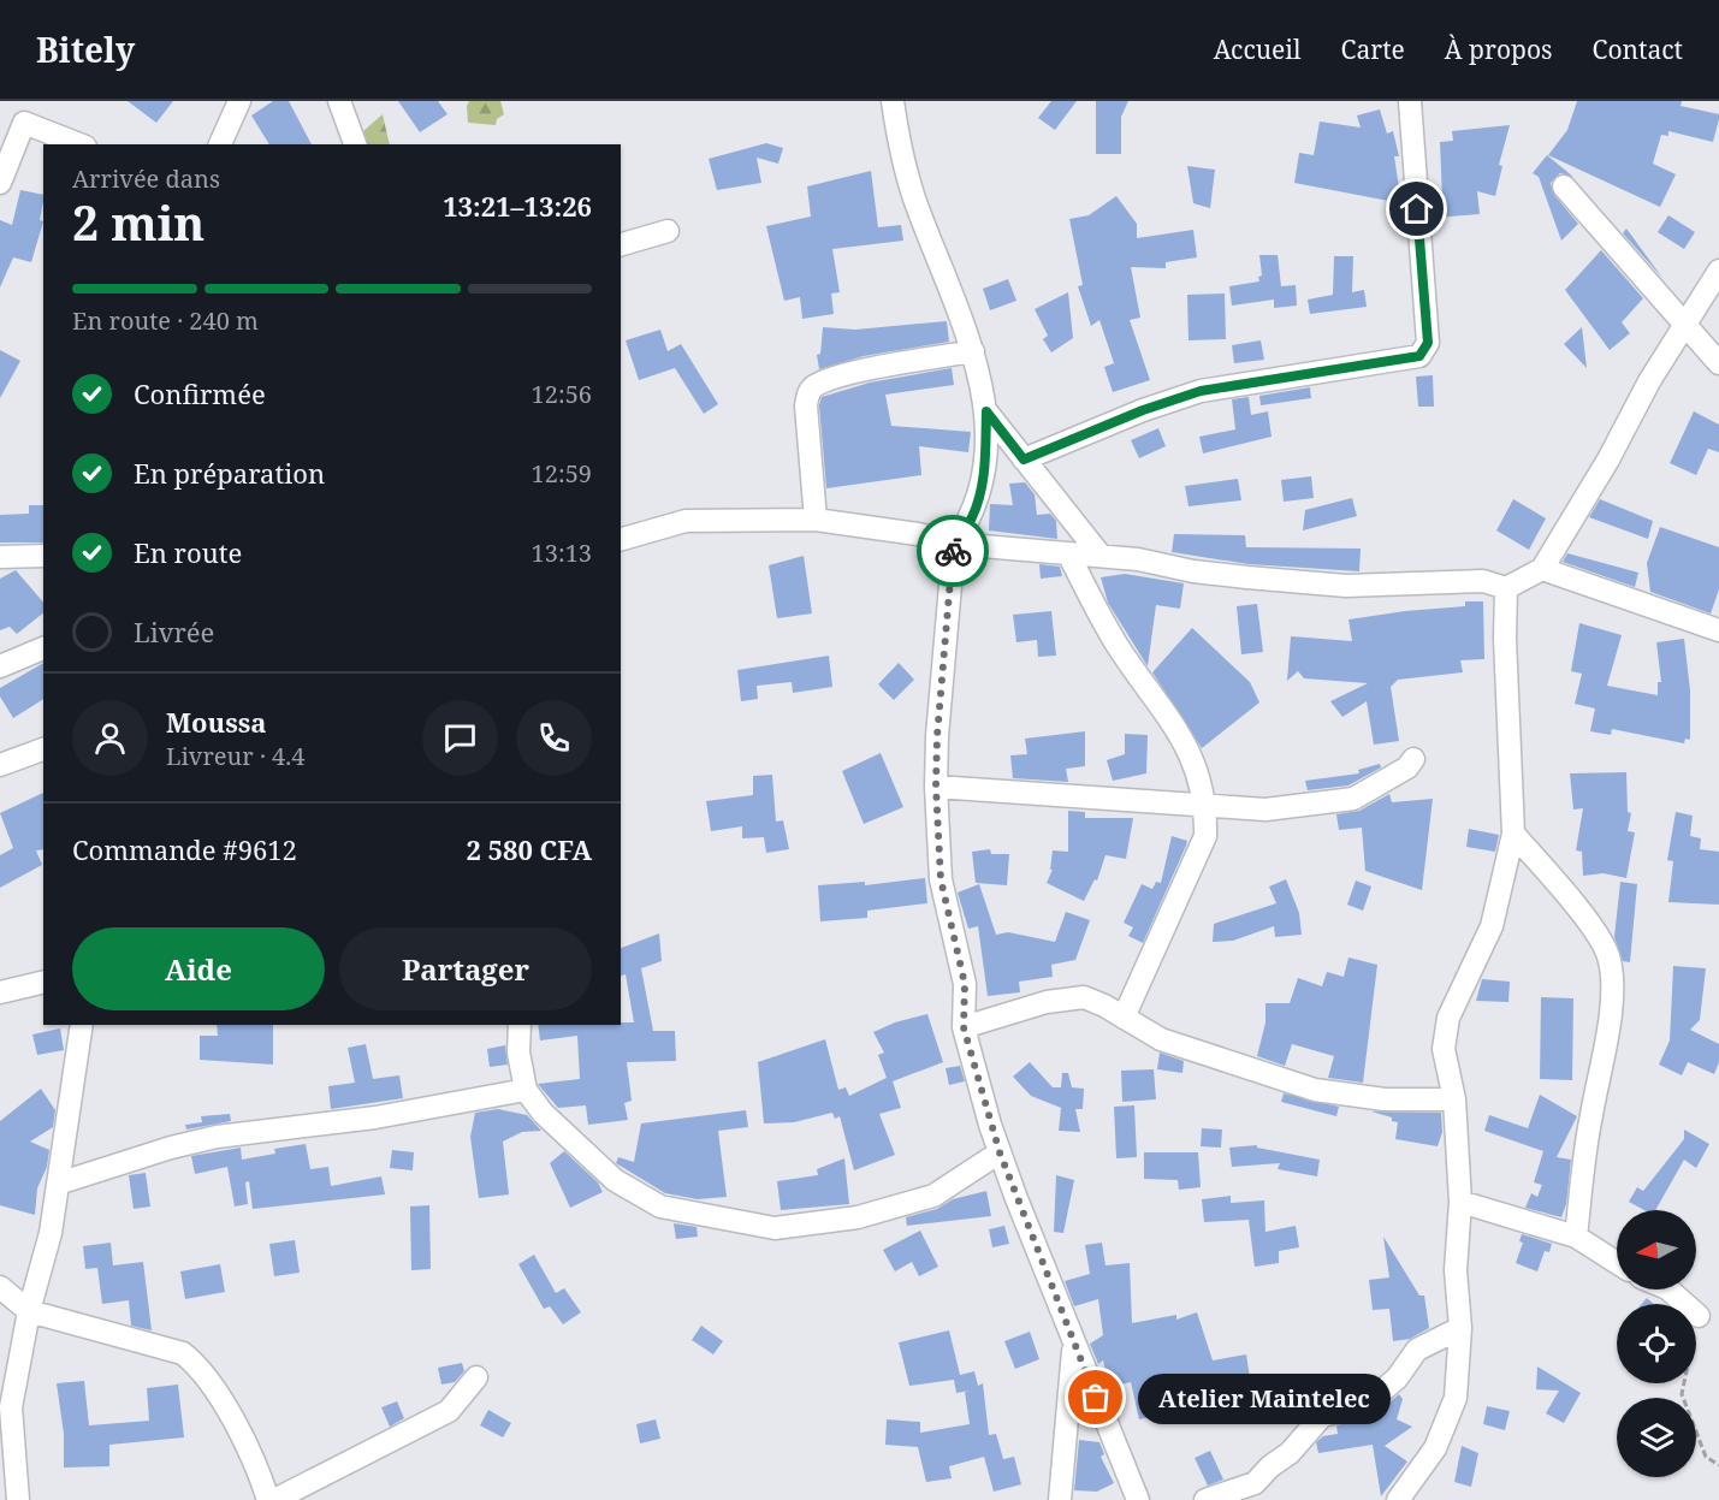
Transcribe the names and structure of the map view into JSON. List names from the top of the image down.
{
  "places": ["Atelier Maintelec"],
  "north": "left",
  "page": {
    "header": "Bitely",
    "nav": [
      "Accueil",
      "Carte",
      "À propos",
      "Contact"
    ],
    "heading": ["2 min", "Arrivée dans", "13:21–13:26"],
    "panel": [
      "Moussa",
      "Livreur · 4.4",
      "Commande #9612",
      "2 580 CFA"
    ],
    "bar": "En route · 240 m",
    "list": [
      ["Confirmée", "12:56"],
      ["En préparation", "12:59"],
      ["En route", "13:13"],
      "Livrée"
    ],
    "buttons": ["Aide", "Partager"],
    "bubble": "Atelier Maintelec"
  }
}
